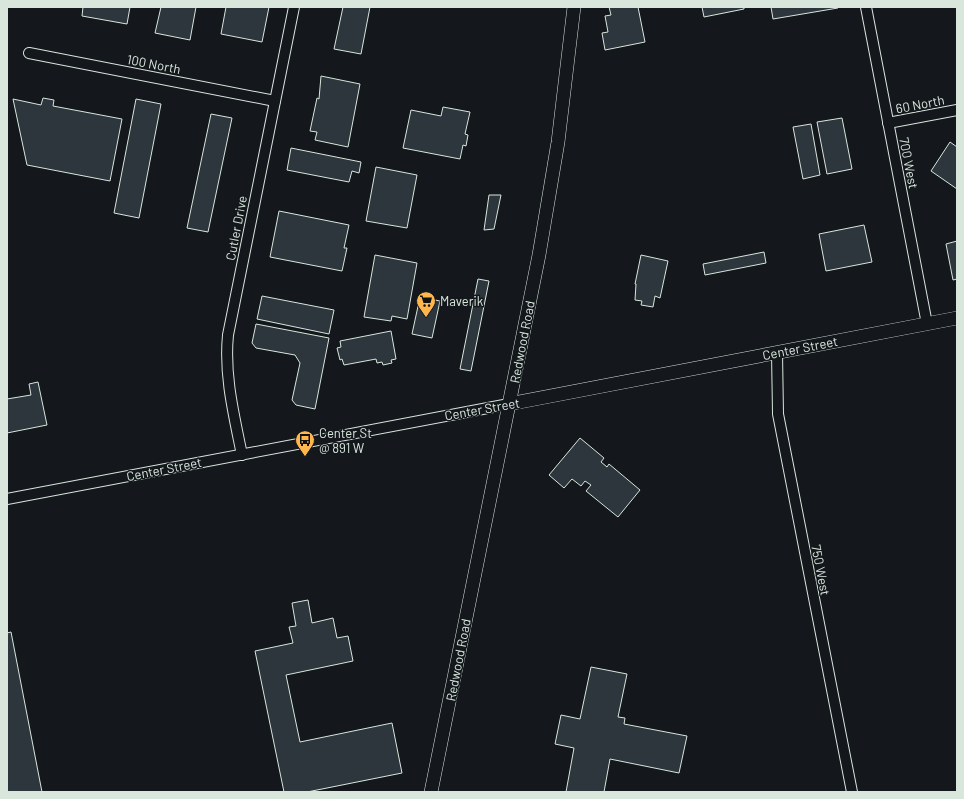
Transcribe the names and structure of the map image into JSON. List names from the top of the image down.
{
  "streets": {
    "main road": ["Redwood Road", "Center Street"],
    "street": [
      "100 North",
      "60 North",
      "700 West",
      "Cutler Drive",
      "750 West"
    ]
  },
  "crossings": [
    ["100 North", "Cutler Drive"],
    ["60 North", "700 West"],
    ["700 West", "Center Street"],
    ["Cutler Drive", "Center Street"],
    ["Redwood Road", "Center Street"],
    ["Center Street", "750 West"]
  ],
  "places": {
    "supermarket": ["Maverik"],
    "bus stop": ["Center St @ 891 W"]
  }
}
